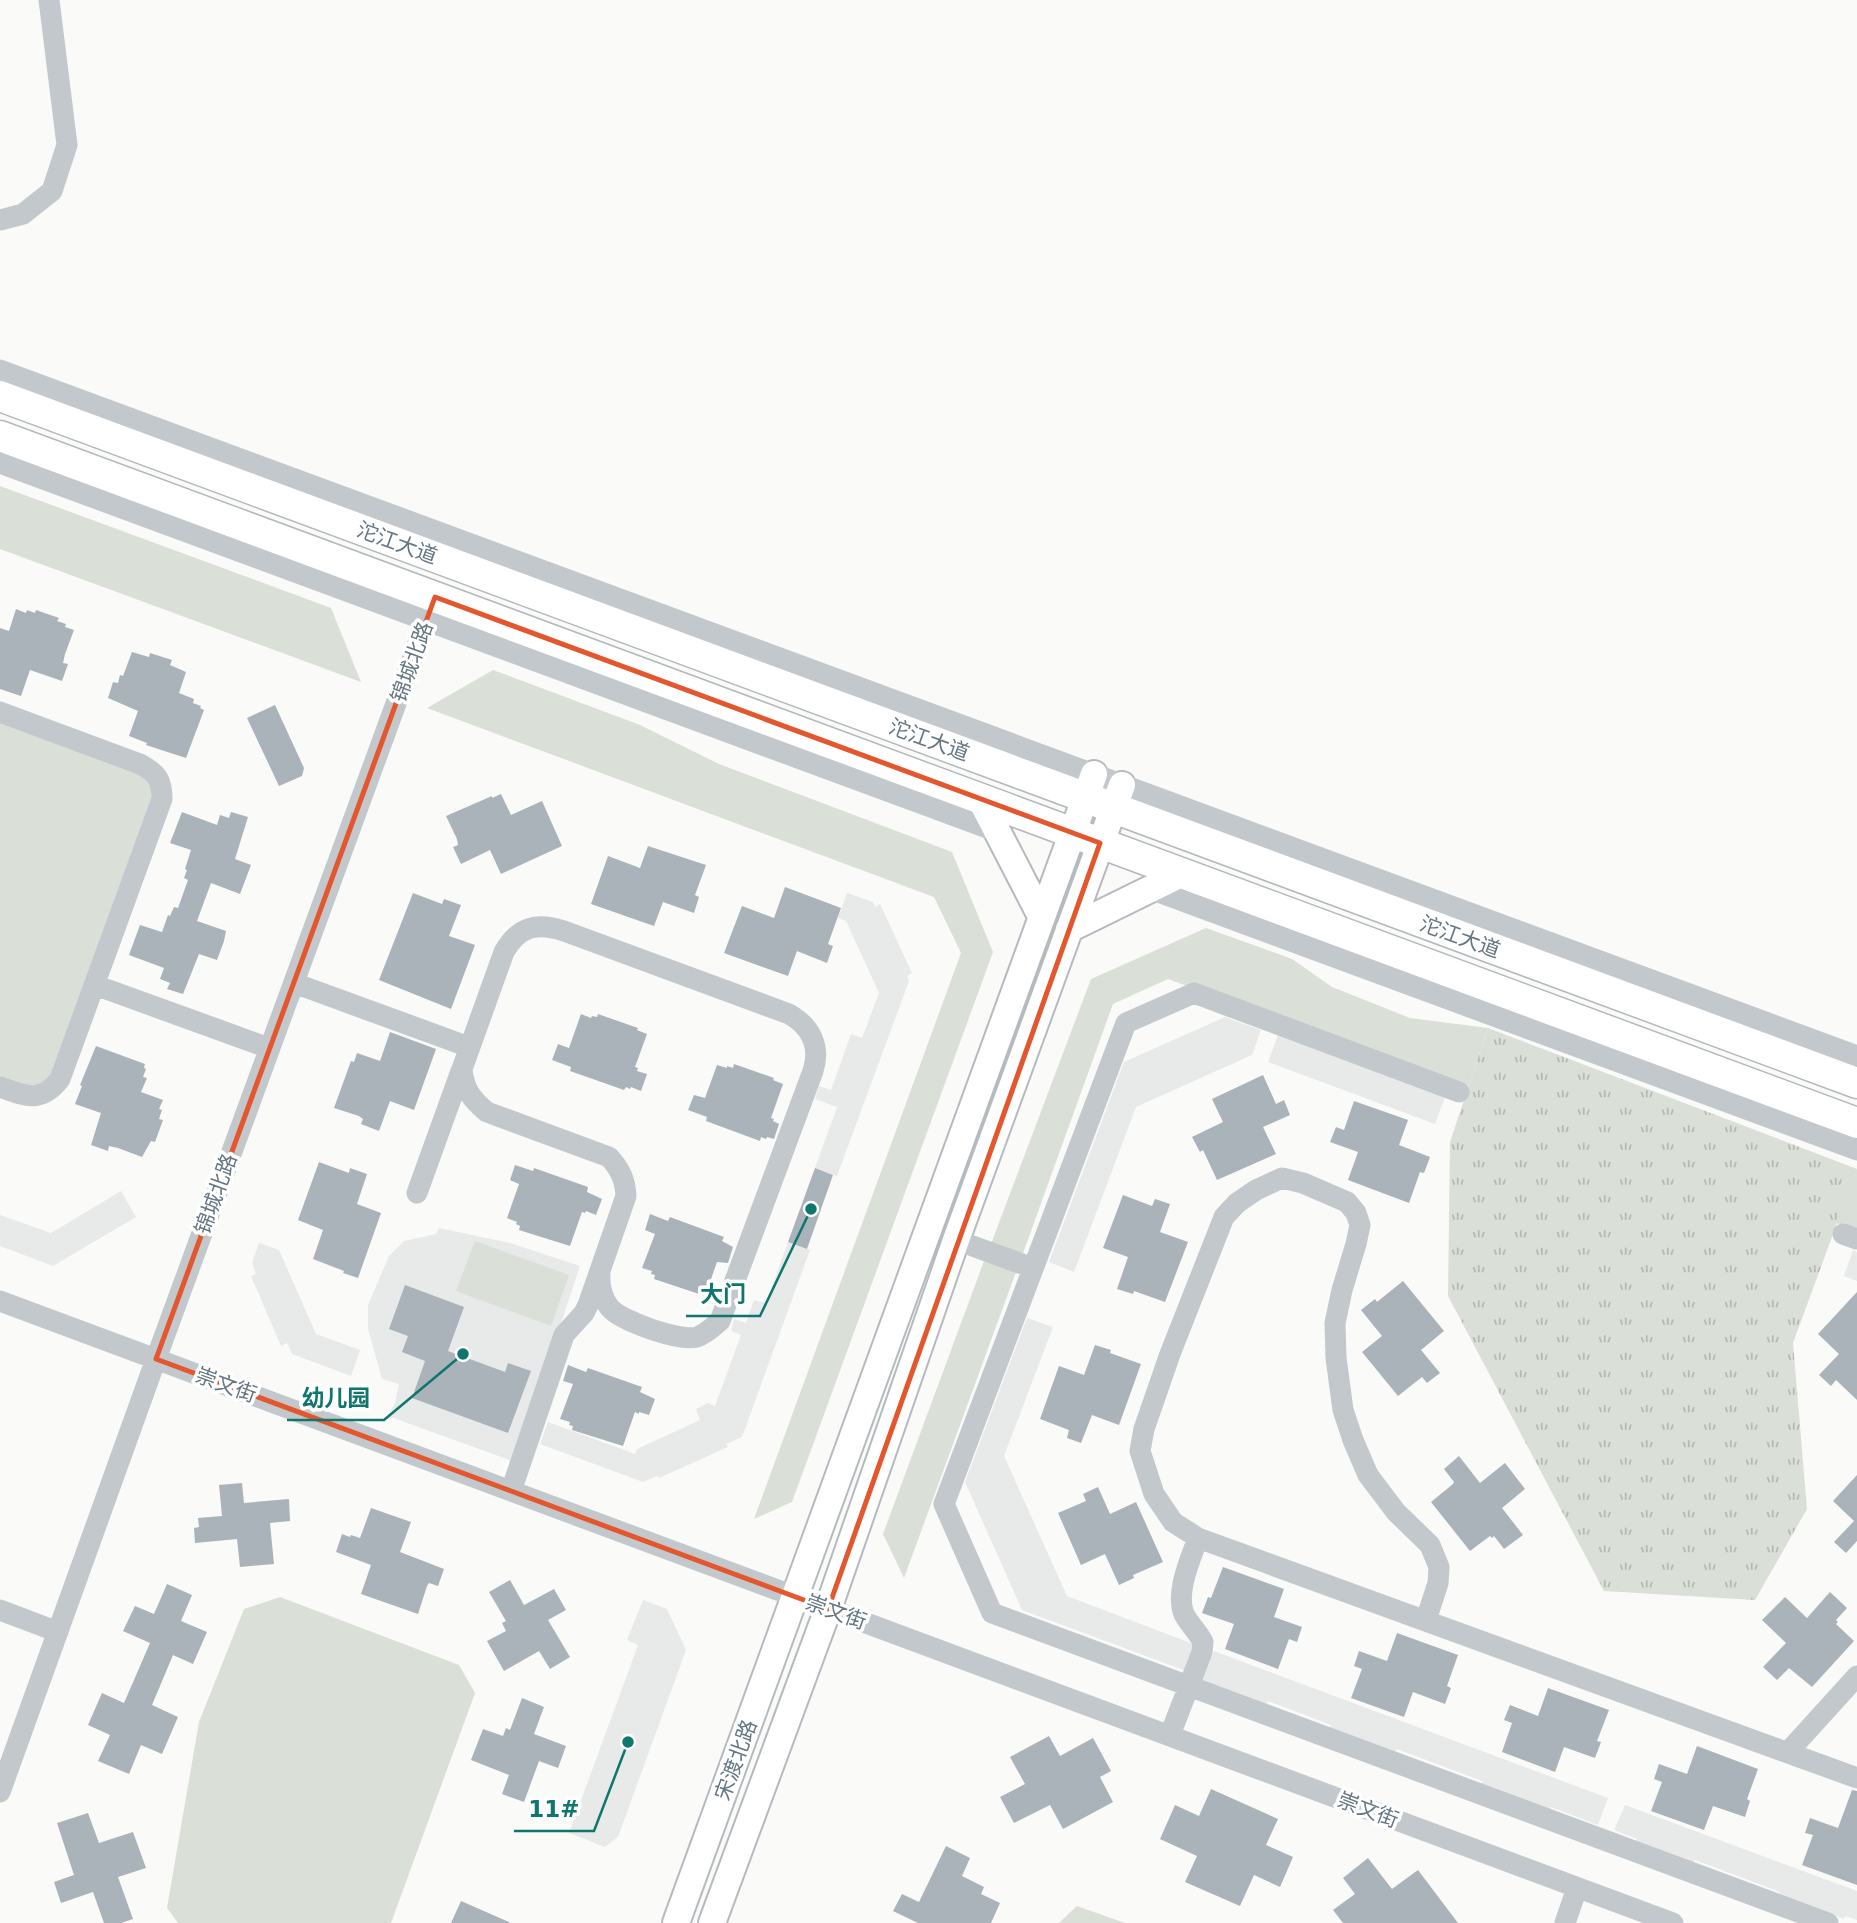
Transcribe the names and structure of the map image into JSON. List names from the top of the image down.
{
  "streets": {
    "highway": ["沱江大道"],
    "main road": ["宋渡北路"],
    "street": ["锦城北路", "崇文街"]
  },
  "crossings": [
    ["沱江大道", "锦城北路"],
    ["沱江大道", "宋渡北路"],
    ["锦城北路", "崇文街"],
    ["崇文街", "宋渡北路"]
  ],
  "places": ["大门", "幼儿园", "11#"]
}
